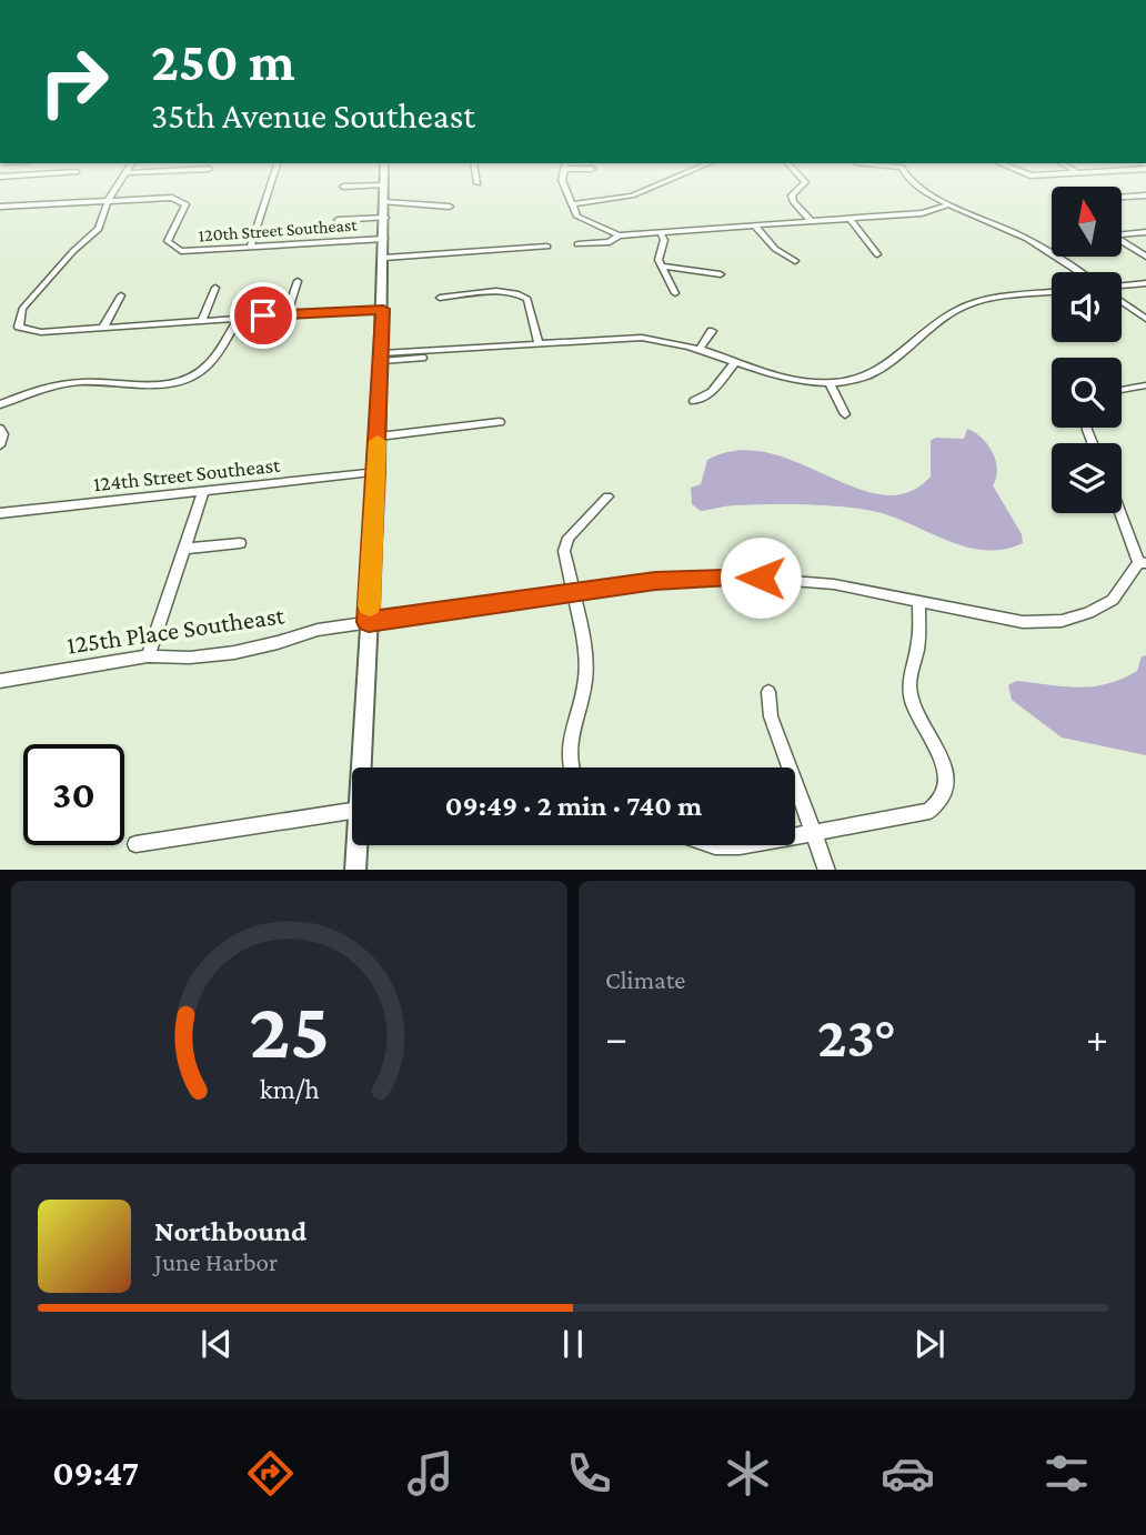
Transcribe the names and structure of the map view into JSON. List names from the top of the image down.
{
  "streets": {
    "street": ["120th Street Southeast", "124th Street Southeast", "125th Place Southeast"]
  },
  "north": "top",
  "page": {
    "turn": ["250 m", "35th Avenue Southeast"],
    "limit": "30",
    "trip": "09:49 · 2 min · 740 m",
    "tile": "Climate",
    "heat": ["−", "23°", "+"],
    "song": ["Northbound", "June Harbor"],
    "tabs": "09:47",
    "gauge": ["25", "km/h"]
  }
}
